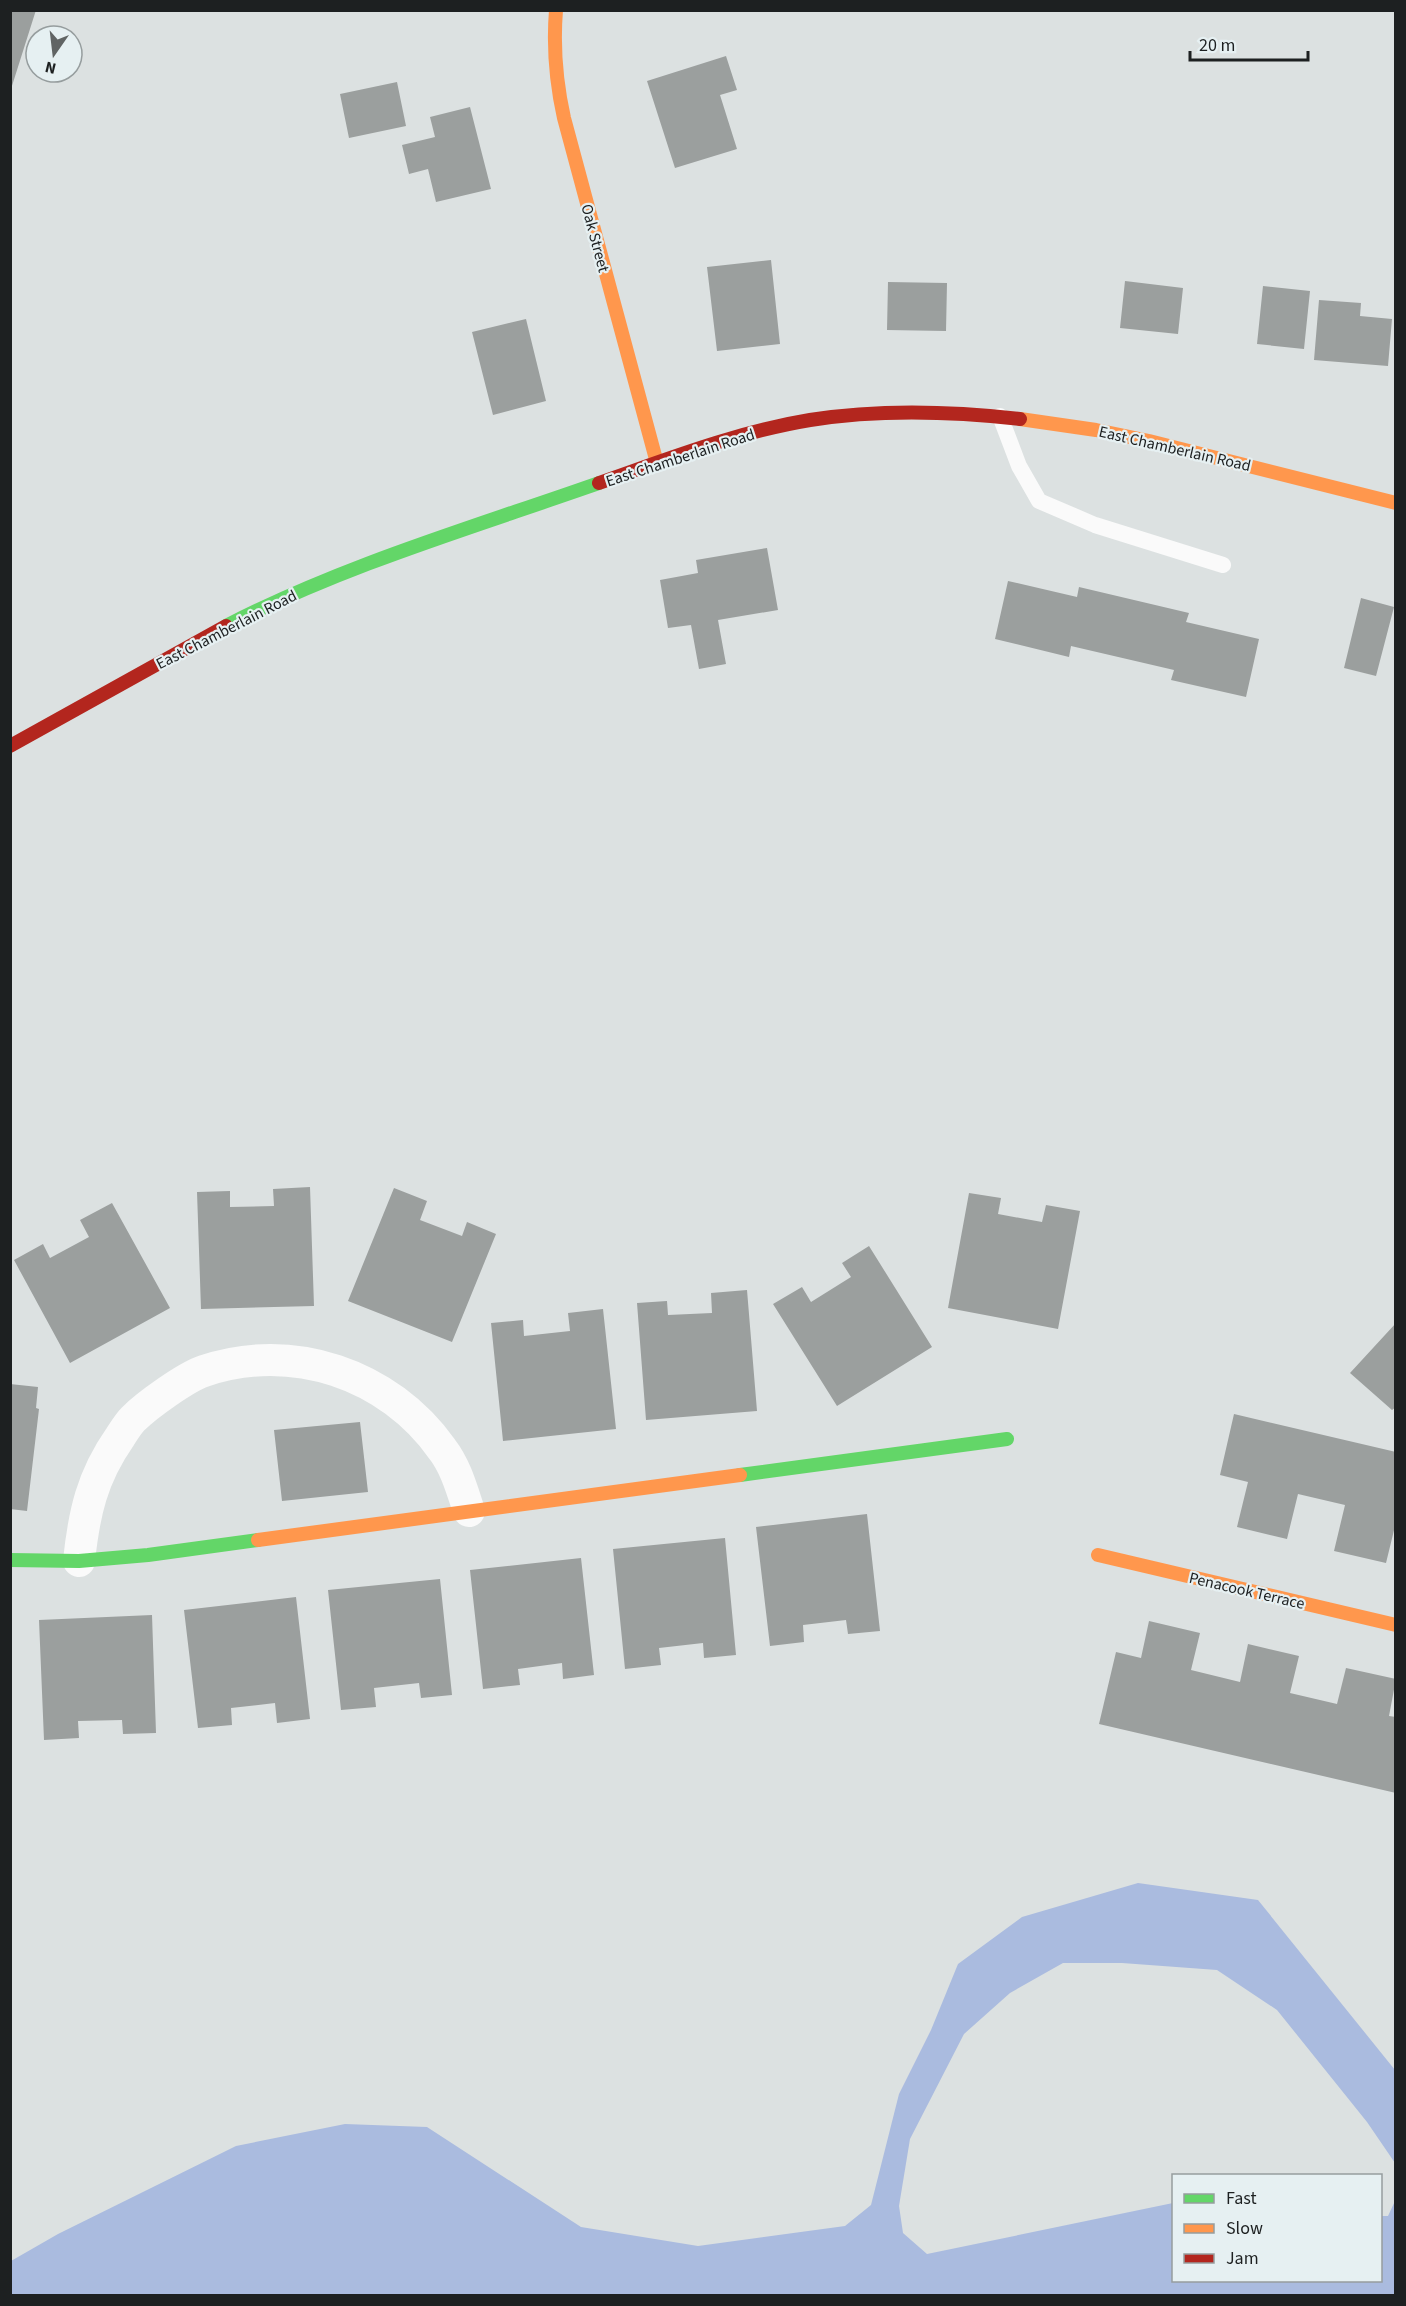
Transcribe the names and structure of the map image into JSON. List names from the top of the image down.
{
  "streets": {
    "street": ["Oak Street", "East Chamberlain Road", "Penacook Terrace"]
  },
  "crossings": [
    ["Oak Street", "East Chamberlain Road"]
  ],
  "legend": ["Fast", "Slow", "Jam"],
  "scale_bar": "20 m",
  "north": "bottom"
}
